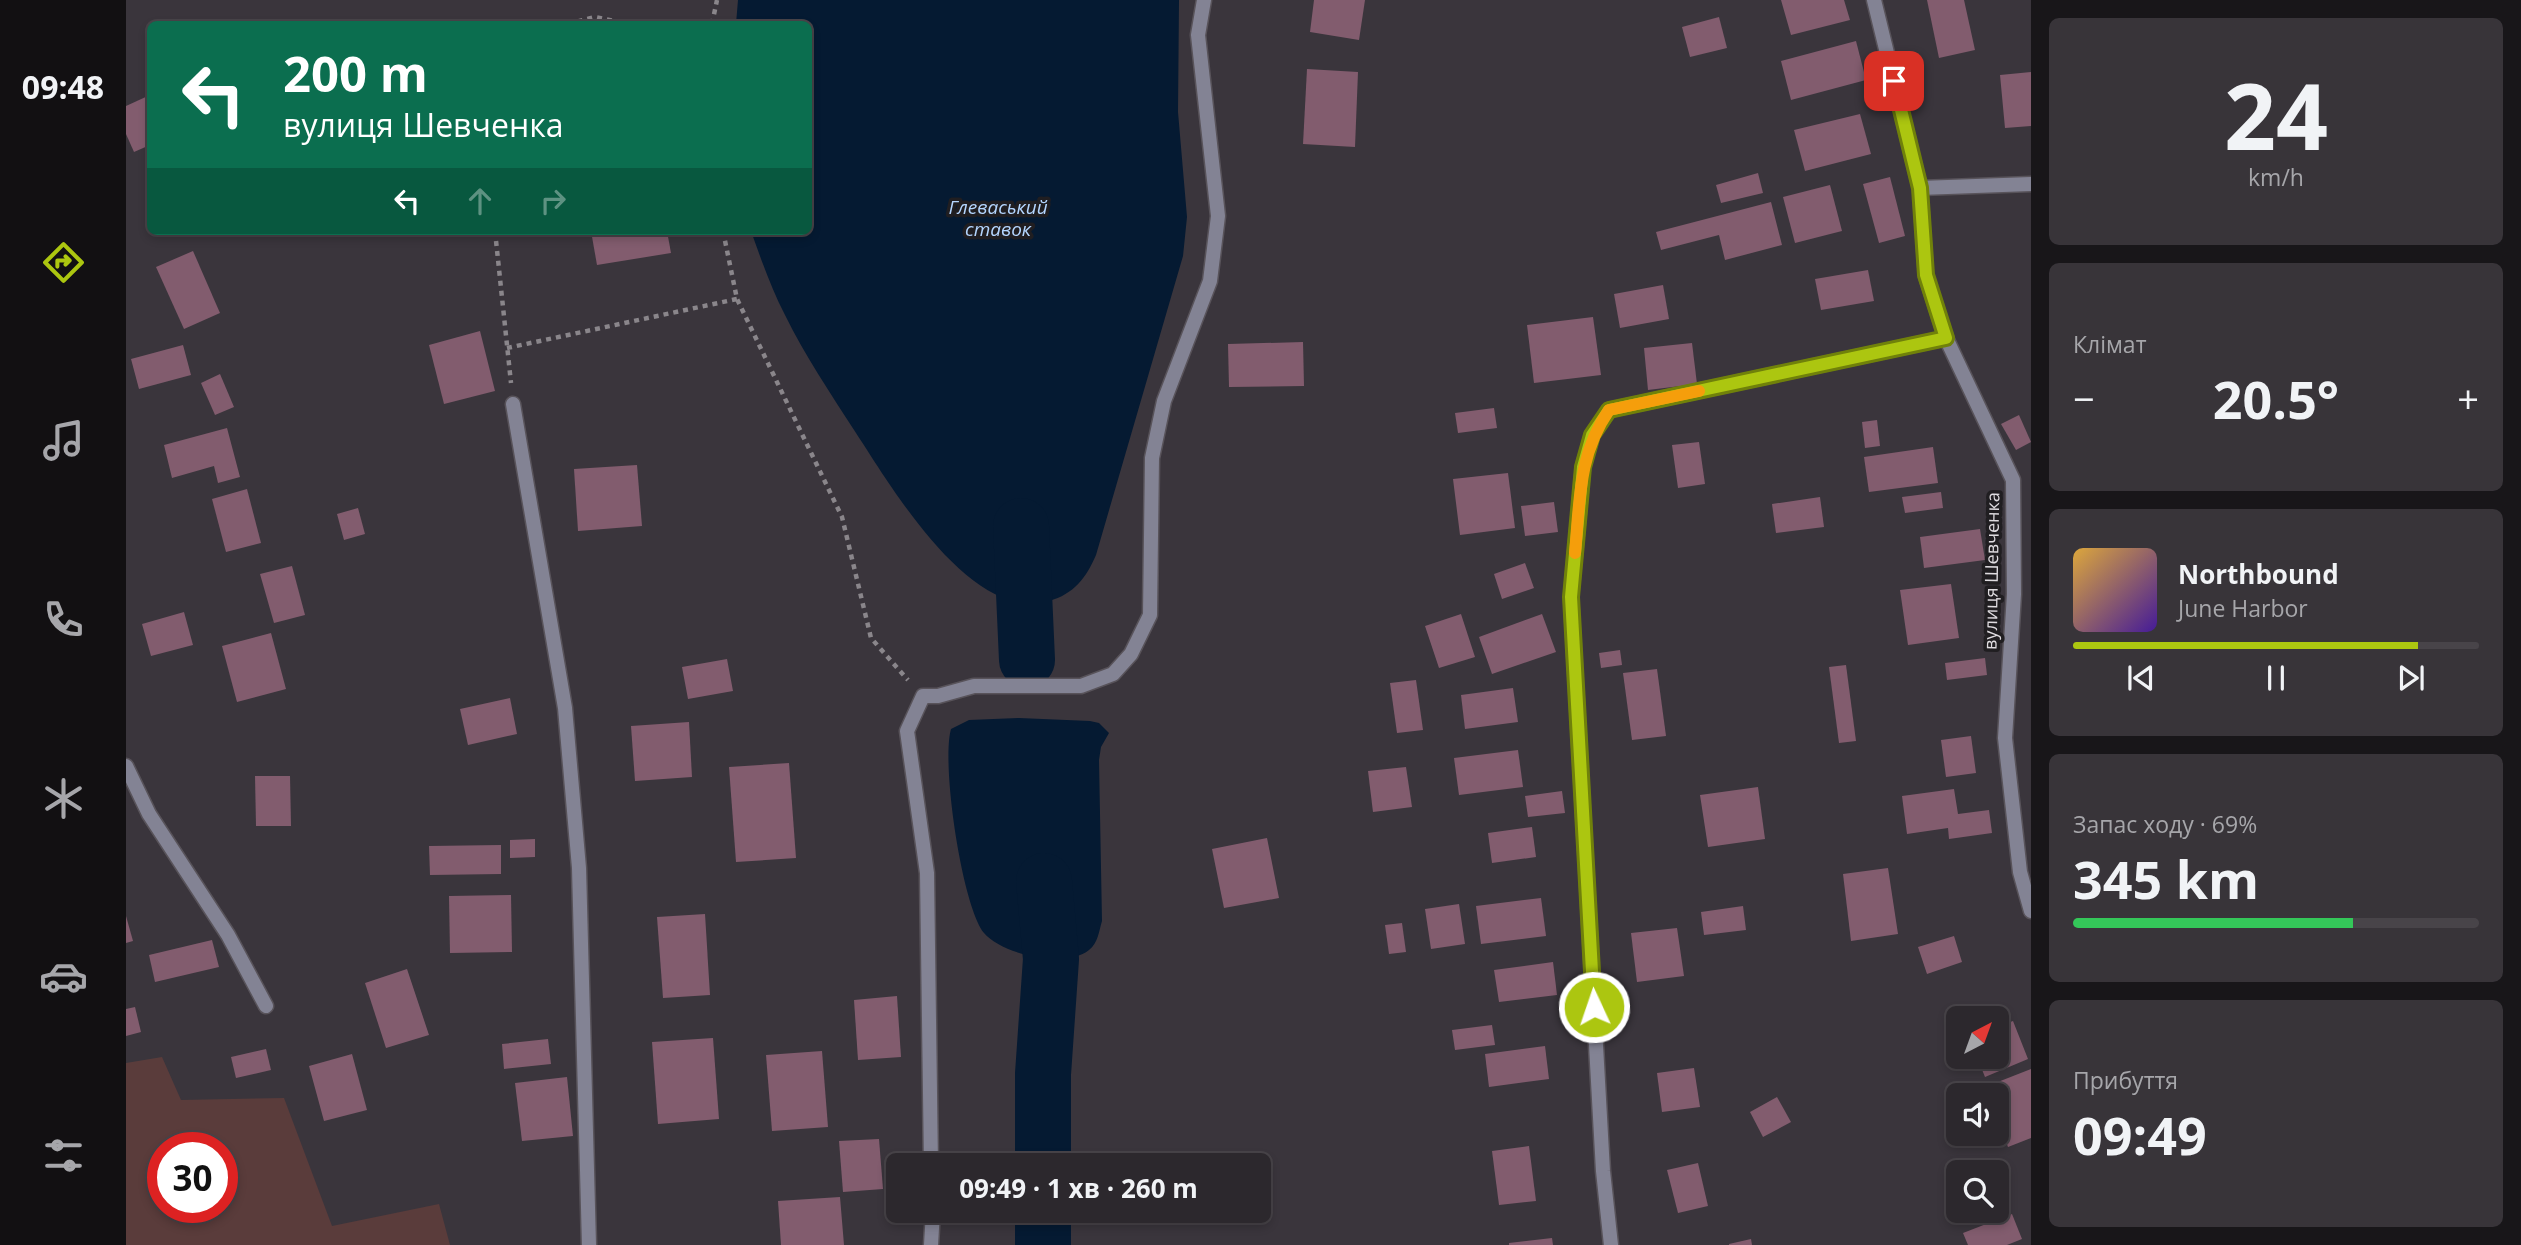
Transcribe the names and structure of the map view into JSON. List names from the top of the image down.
{
  "streets": {
    "street": ["вулиця Шевченка"]
  },
  "water": ["Глеваський ставок"],
  "north": "top right",
  "page": {
    "tabs": "09:48",
    "tile": [
      ["24", "km/h"],
      "Клімат",
      ["Запас ходу · 69%", "345 km"],
      ["Прибуття", "09:49"]
    ],
    "turn": ["200 m", "вулиця Шевченка"],
    "heat": ["−", "20.5°", "+"],
    "song": ["Northbound", "June Harbor"],
    "limit": "30",
    "trip": "09:49 · 1 хв · 260 m"
  }
}
